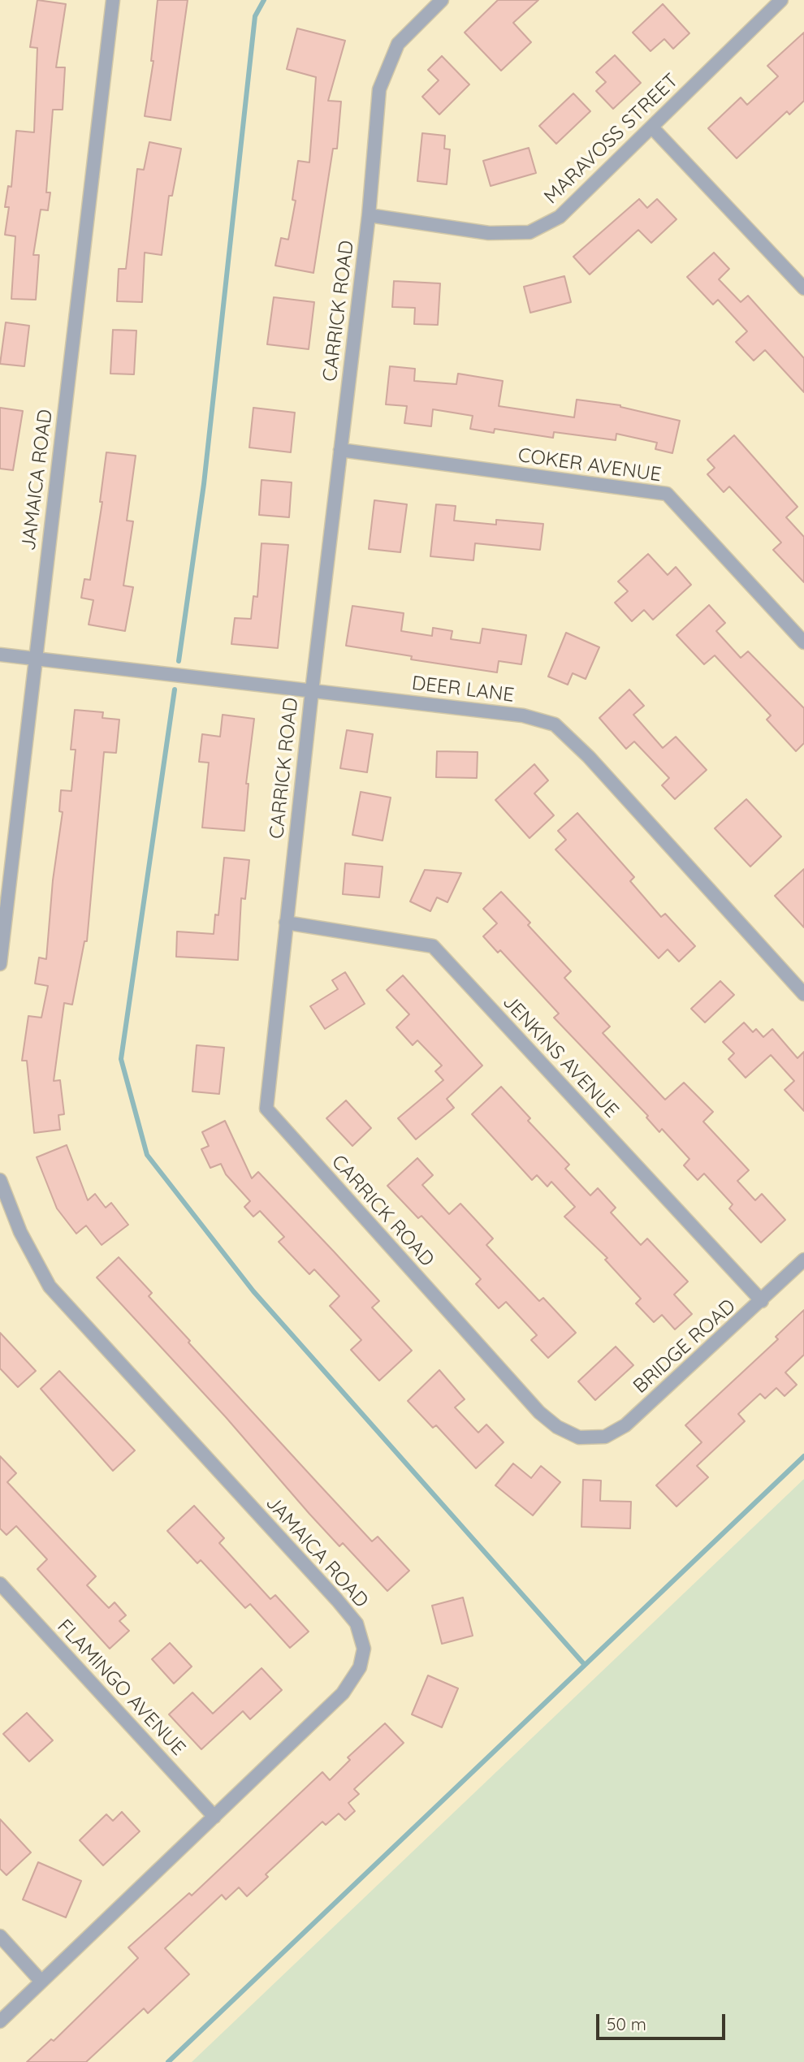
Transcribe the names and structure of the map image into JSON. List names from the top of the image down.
{
  "streets": {
    "street": [
      "MARAVOSS STREET",
      "CARRICK ROAD",
      "COKER AVENUE",
      "JAMAICA ROAD",
      "DEER LANE",
      "JENKINS AVENUE",
      "BRIDGE ROAD",
      "FLAMINGO AVENUE"
    ]
  },
  "crossings": [
    ["MARAVOSS STREET", "CARRICK ROAD"],
    ["CARRICK ROAD", "COKER AVENUE"],
    ["CARRICK ROAD", "DEER LANE"],
    ["CARRICK ROAD", "JENKINS AVENUE"],
    ["CARRICK ROAD", "BRIDGE ROAD"],
    ["JAMAICA ROAD", "DEER LANE"],
    ["JAMAICA ROAD", "FLAMINGO AVENUE"],
    ["JENKINS AVENUE", "BRIDGE ROAD"]
  ],
  "scale_bar": "50 m"
}
